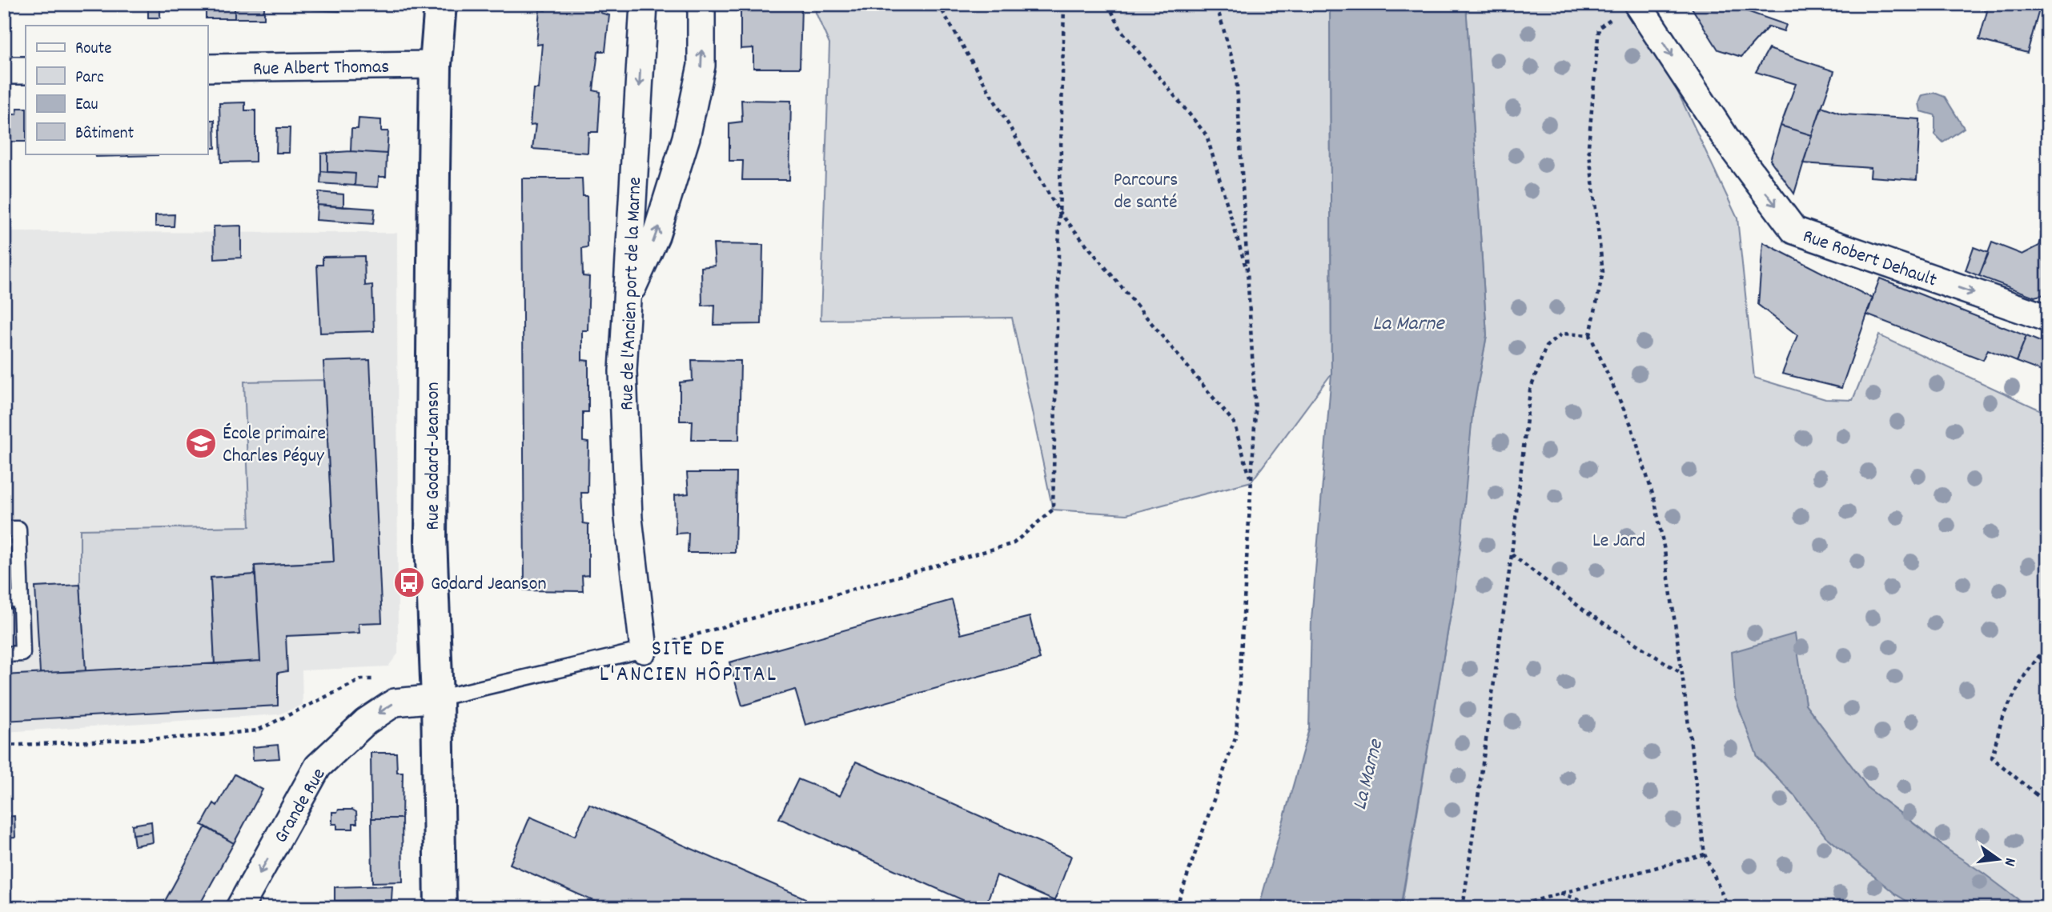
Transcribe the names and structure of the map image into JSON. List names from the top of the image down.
{
  "streets": {
    "street": [
      "Rue Albert Thomas",
      "Rue Robert Dehault",
      "Rue de l'Ancien port de la Marne",
      "Rue Godard-Jeanson",
      "Grande Rue"
    ]
  },
  "crossings": [
    ["Rue Albert Thomas", "Rue Godard-Jeanson"],
    ["Rue Godard-Jeanson", "Grande Rue"]
  ],
  "one_way": ["Rue Robert Dehault", "Grande Rue"],
  "districts": ["SITE DE L'ANCIEN HÔPITAL"],
  "water": ["La Marne"],
  "parks": ["Parcours de santé", "Le Jard"],
  "places": {
    "school or university": ["École primaire Charles Péguy"],
    "bus stop": ["Godard Jeanson"]
  },
  "legend": [
    "Route",
    "Parc",
    "Eau",
    "Bâtiment"
  ],
  "north": "right"
}
